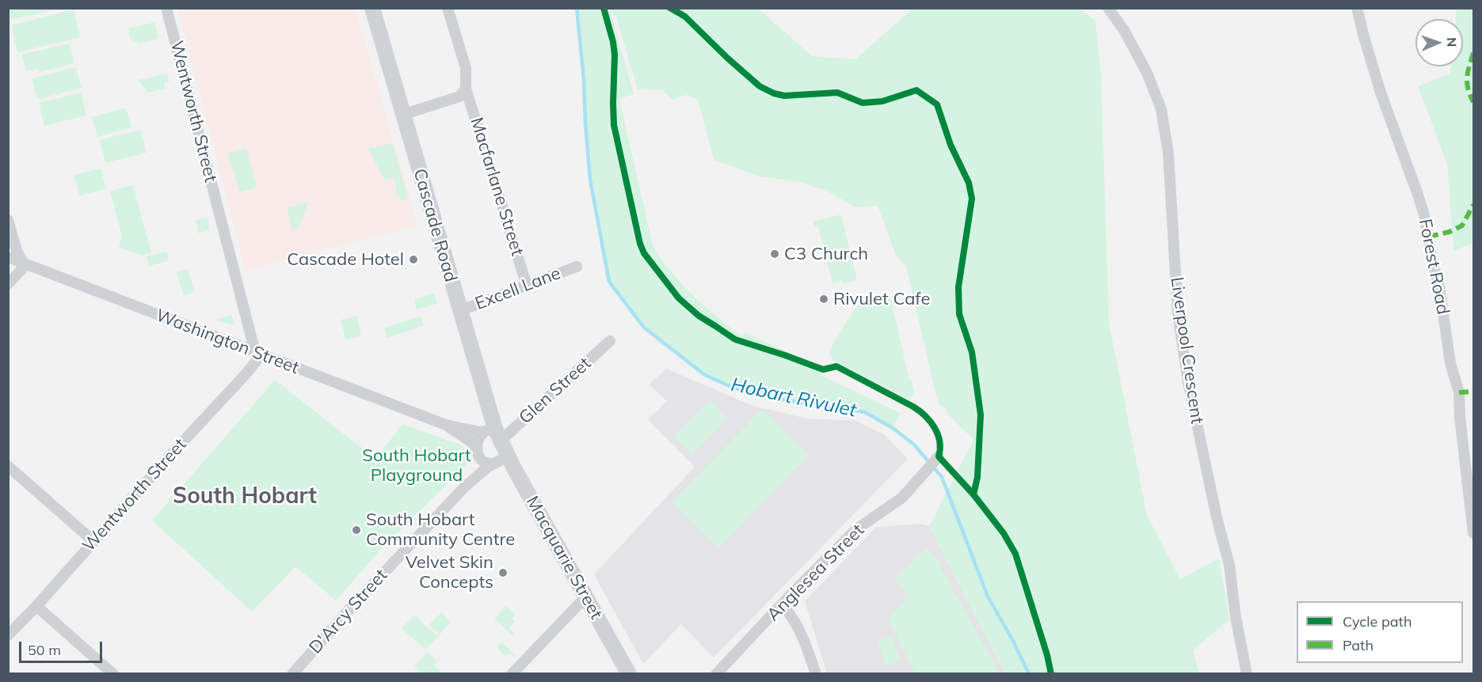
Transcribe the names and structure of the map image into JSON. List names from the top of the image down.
{
  "streets": {
    "street": [
      "Wentworth Street",
      "Macfarlane Street",
      "Cascade Road",
      "Forest Road",
      "Excell Lane",
      "Washington Street",
      "Liverpool Crescent",
      "Glen Street",
      "Macquarie Street",
      "Anglesea Street",
      "D'Arcy Street"
    ]
  },
  "crossings": [
    ["Wentworth Street", "Washington Street"],
    ["Macfarlane Street", "Cascade Road"],
    ["Macfarlane Street", "Excell Lane"],
    ["Cascade Road", "Excell Lane"],
    ["Cascade Road", "Washington Street"],
    ["Cascade Road", "Glen Street"],
    ["Cascade Road", "Macquarie Street"],
    ["Washington Street", "Glen Street"],
    ["Washington Street", "Macquarie Street"],
    ["Washington Street", "D'Arcy Street"],
    ["Glen Street", "Macquarie Street"],
    ["Macquarie Street", "D'Arcy Street"]
  ],
  "districts": ["South Hobart"],
  "water": ["Hobart Rivulet"],
  "parks": ["South Hobart Playground"],
  "places": [
    "C3 Church",
    "Cascade Hotel",
    "Rivulet Cafe",
    "South Hobart Community Centre",
    "Velvet Skin Concepts"
  ],
  "legend": ["Cycle path", "Path"],
  "scale_bar": "50 m",
  "north": "right"
}
